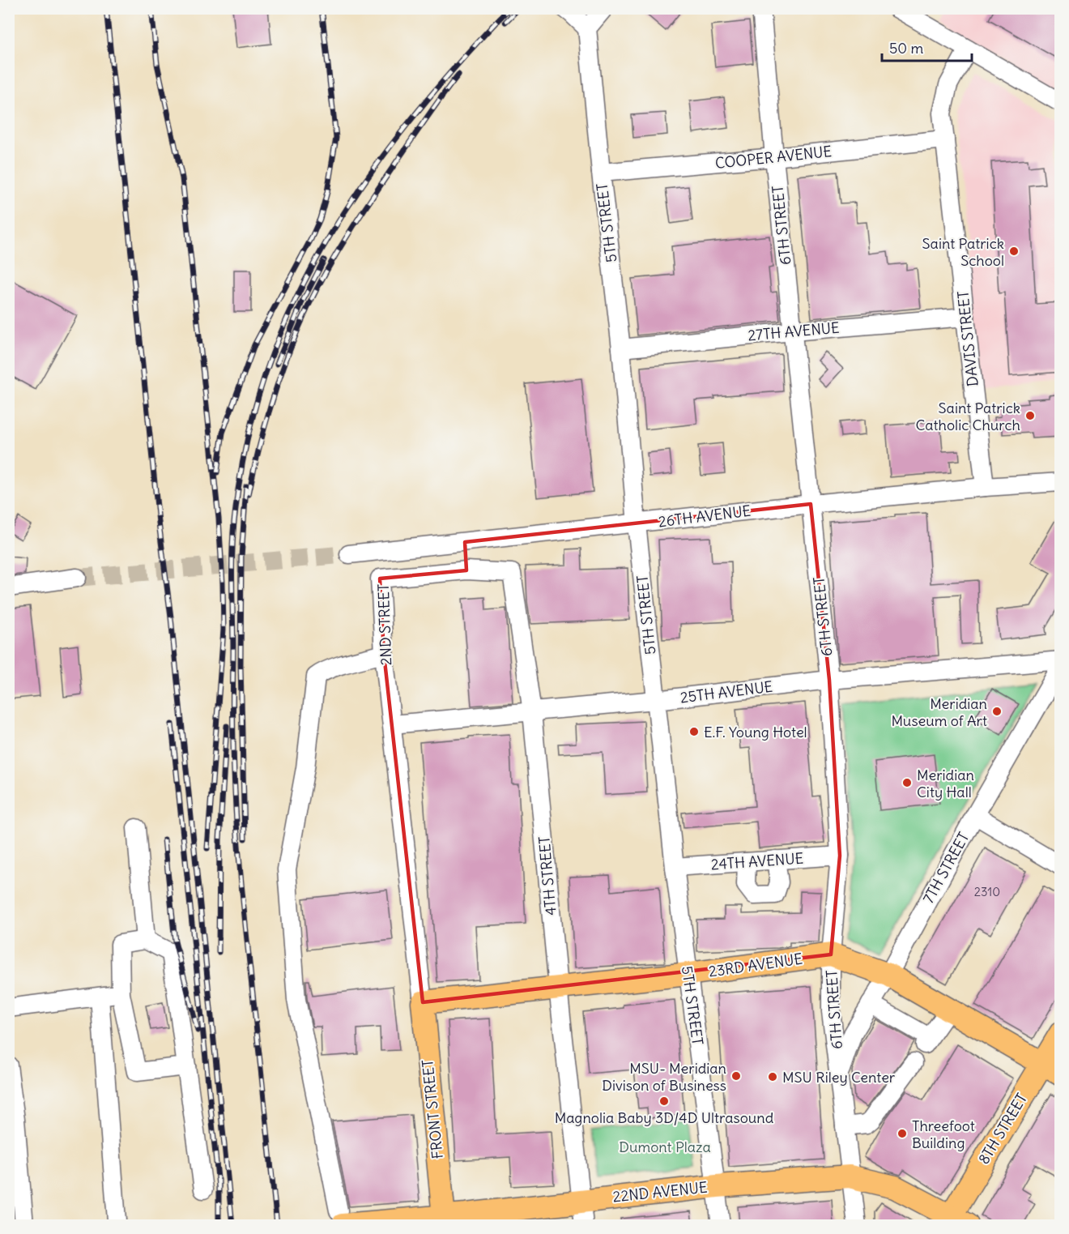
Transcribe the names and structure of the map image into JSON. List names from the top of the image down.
{
  "streets": {
    "main road": [
      "23RD AVENUE",
      "FRONT STREET",
      "8TH STREET",
      "22ND AVENUE"
    ],
    "street": [
      "COOPER AVENUE",
      "5TH STREET",
      "6TH STREET",
      "27TH AVENUE",
      "DAVIS STREET",
      "26TH AVENUE",
      "2ND STREET",
      "25TH AVENUE",
      "24TH AVENUE",
      "7TH STREET",
      "4TH STREET"
    ]
  },
  "crossings": [
    ["COOPER AVENUE", "5TH STREET"],
    ["COOPER AVENUE", "6TH STREET"],
    ["COOPER AVENUE", "DAVIS STREET"],
    ["5TH STREET", "27TH AVENUE"],
    ["5TH STREET", "26TH AVENUE"],
    ["5TH STREET", "25TH AVENUE"],
    ["5TH STREET", "24TH AVENUE"],
    ["5TH STREET", "23RD AVENUE"],
    ["5TH STREET", "22ND AVENUE"],
    ["6TH STREET", "27TH AVENUE"],
    ["6TH STREET", "26TH AVENUE"],
    ["6TH STREET", "25TH AVENUE"],
    ["6TH STREET", "24TH AVENUE"],
    ["6TH STREET", "7TH STREET"],
    ["6TH STREET", "23RD AVENUE"],
    ["6TH STREET", "22ND AVENUE"],
    ["27TH AVENUE", "DAVIS STREET"],
    ["DAVIS STREET", "26TH AVENUE"],
    ["2ND STREET", "25TH AVENUE"],
    ["2ND STREET", "4TH STREET"],
    ["2ND STREET", "23RD AVENUE"],
    ["2ND STREET", "FRONT STREET"],
    ["25TH AVENUE", "4TH STREET"],
    ["7TH STREET", "23RD AVENUE"],
    ["4TH STREET", "23RD AVENUE"],
    ["4TH STREET", "22ND AVENUE"],
    ["23RD AVENUE", "FRONT STREET"],
    ["23RD AVENUE", "8TH STREET"],
    ["FRONT STREET", "22ND AVENUE"],
    ["8TH STREET", "22ND AVENUE"]
  ],
  "parks": ["Dumont Plaza"],
  "places": [
    "Saint Patrick School",
    "Saint Patrick Catholic Church",
    "Meridian Museum of Art",
    "E.F. Young Hotel",
    "Meridian City Hall",
    "MSU- Meridian Divison of Business",
    "MSU Riley Center",
    "Magnolia Baby 3D/4D Ultrasound",
    "Threefoot Building"
  ],
  "house_numbers": ["2310"],
  "scale_bar": "50 m"
}
